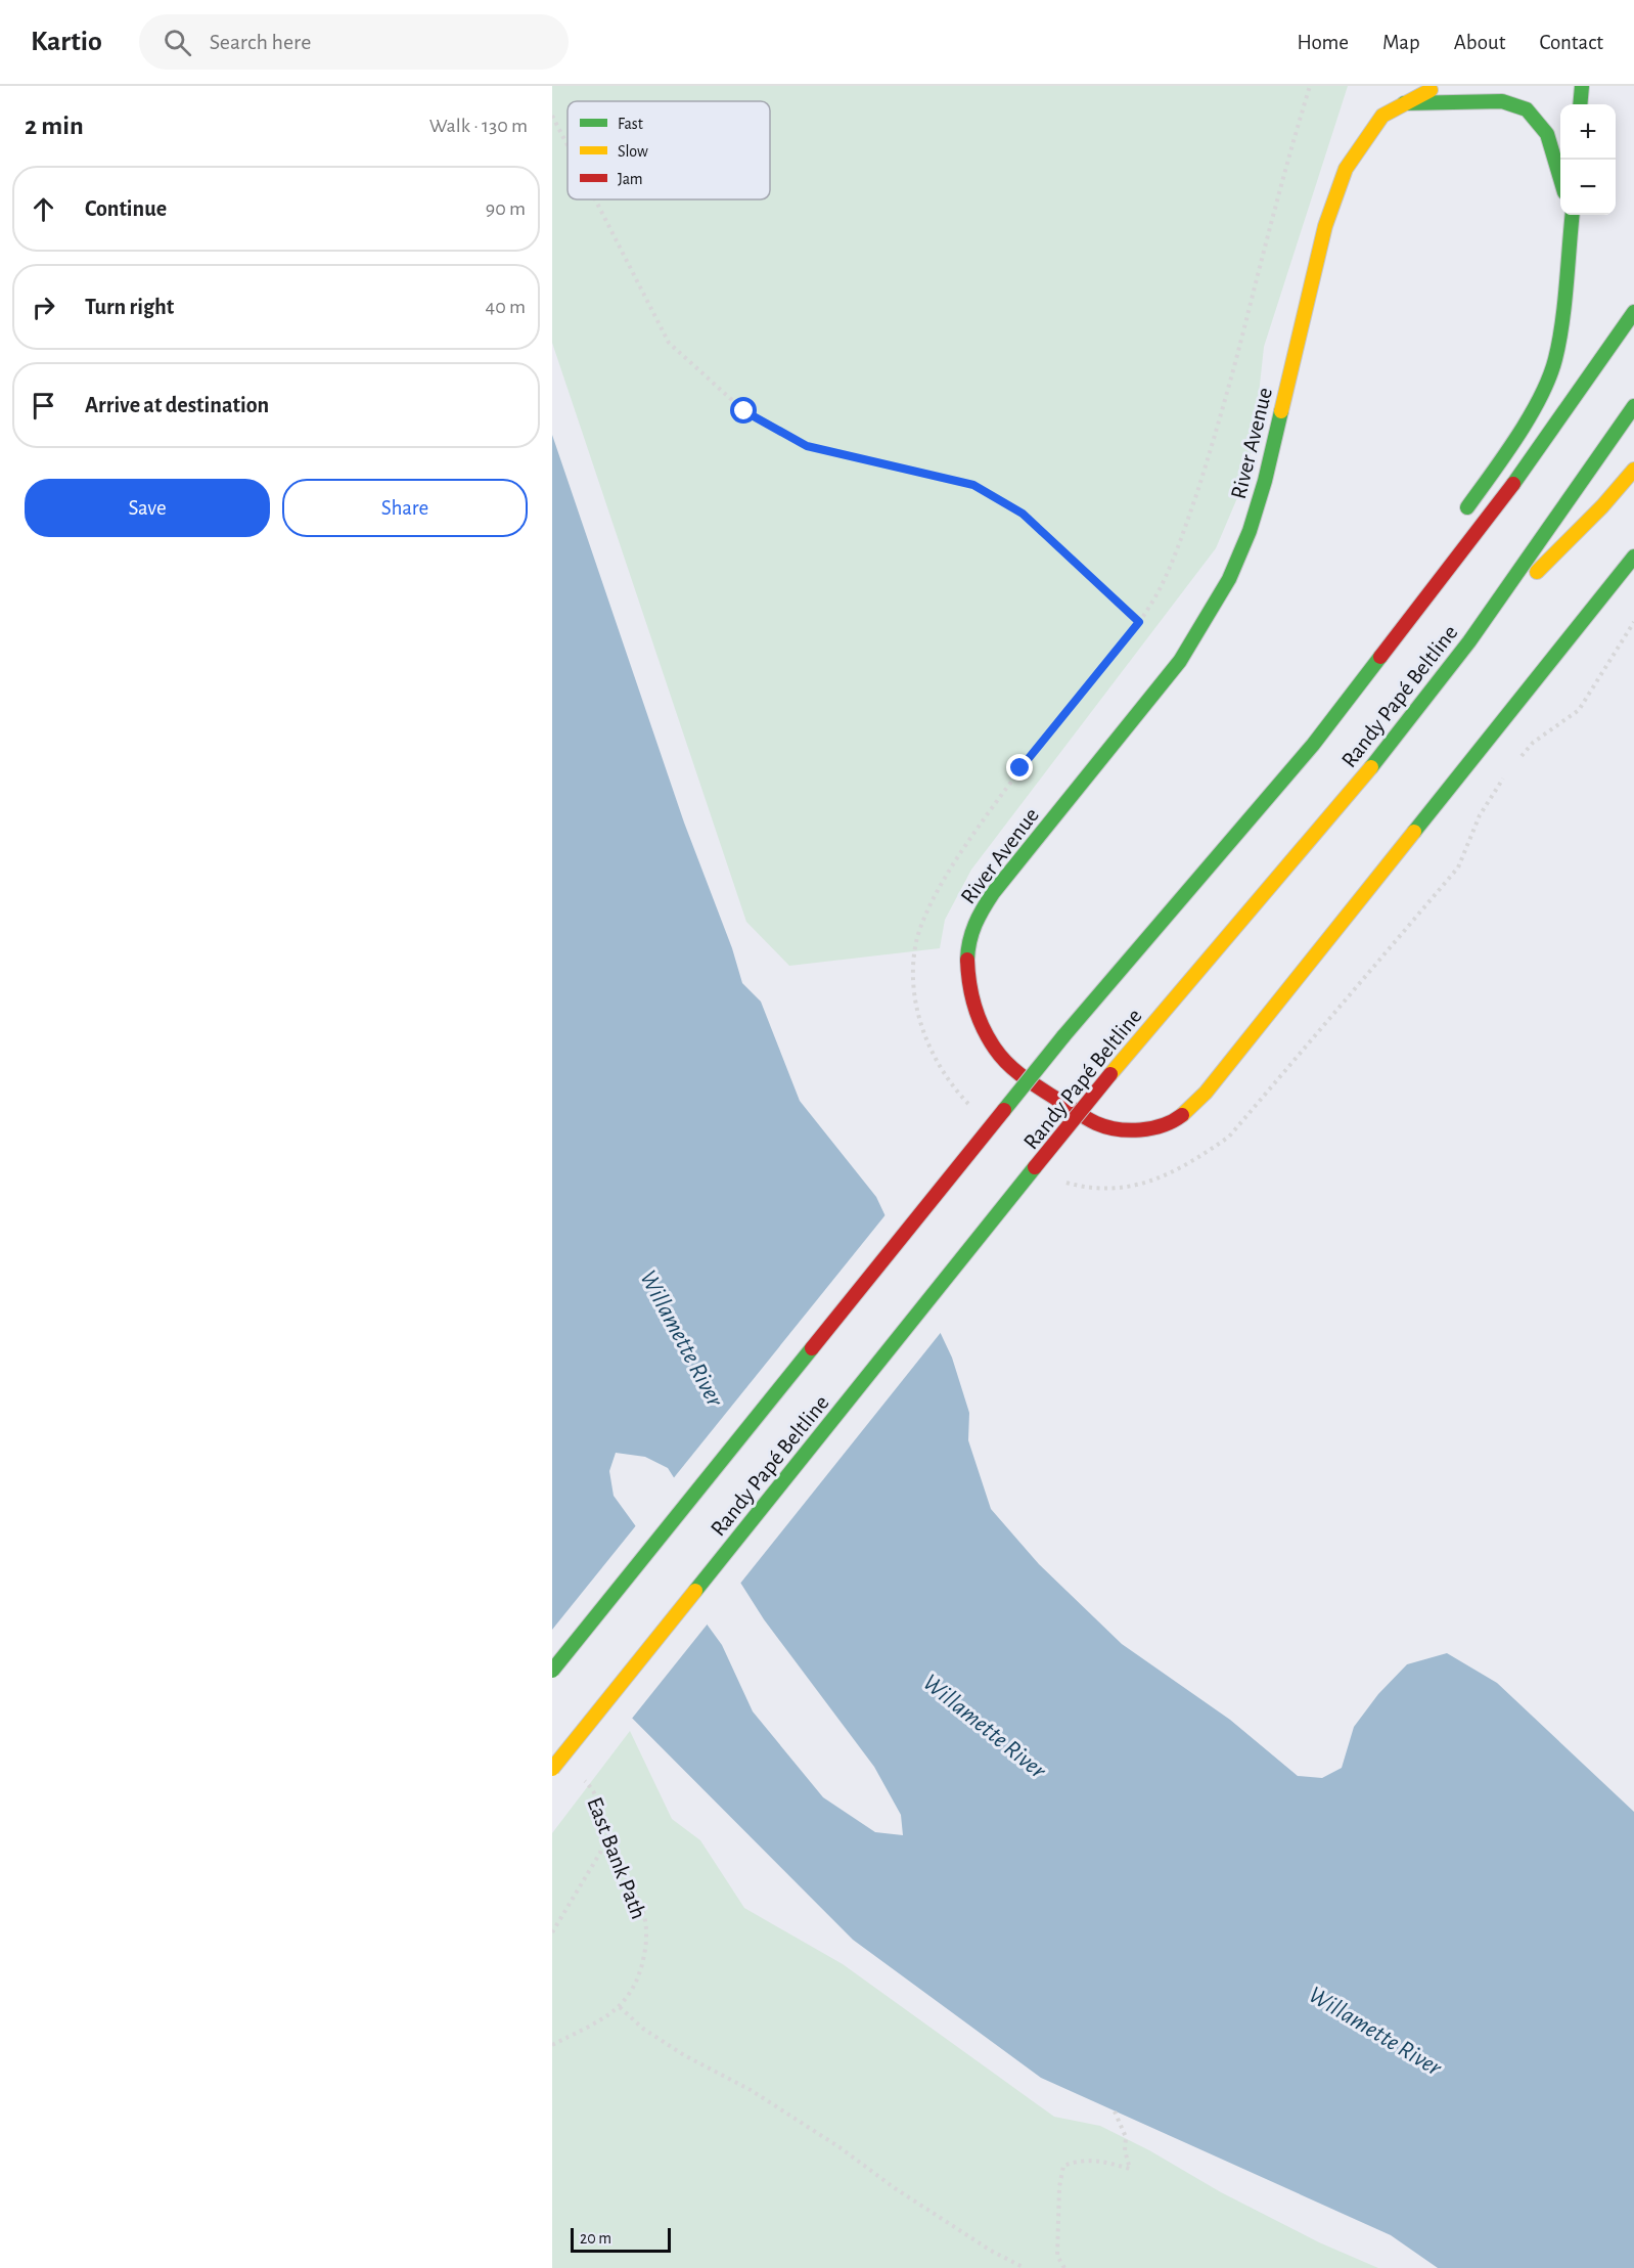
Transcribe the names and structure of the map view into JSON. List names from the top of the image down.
{
  "streets": {
    "main road": ["River Avenue", "Randy Papé Beltline"],
    "path": ["East Bank Path"]
  },
  "water": ["Willamette River"],
  "legend": ["Fast", "Slow", "Jam"],
  "scale_bar": "20 m",
  "page": {
    "header": "Kartio",
    "search": "Search here",
    "nav": [
      "Home",
      "Map",
      "About",
      "Contact"
    ],
    "heading": ["2 min", "Walk · 130 m"],
    "map_buttons": ["+", "−"],
    "list": [
      ["Continue", "90 m"],
      ["Turn right", "40 m"],
      "Arrive at destination"
    ],
    "buttons": ["Save", "Share"],
    "scale": "20 m"
  }
}
